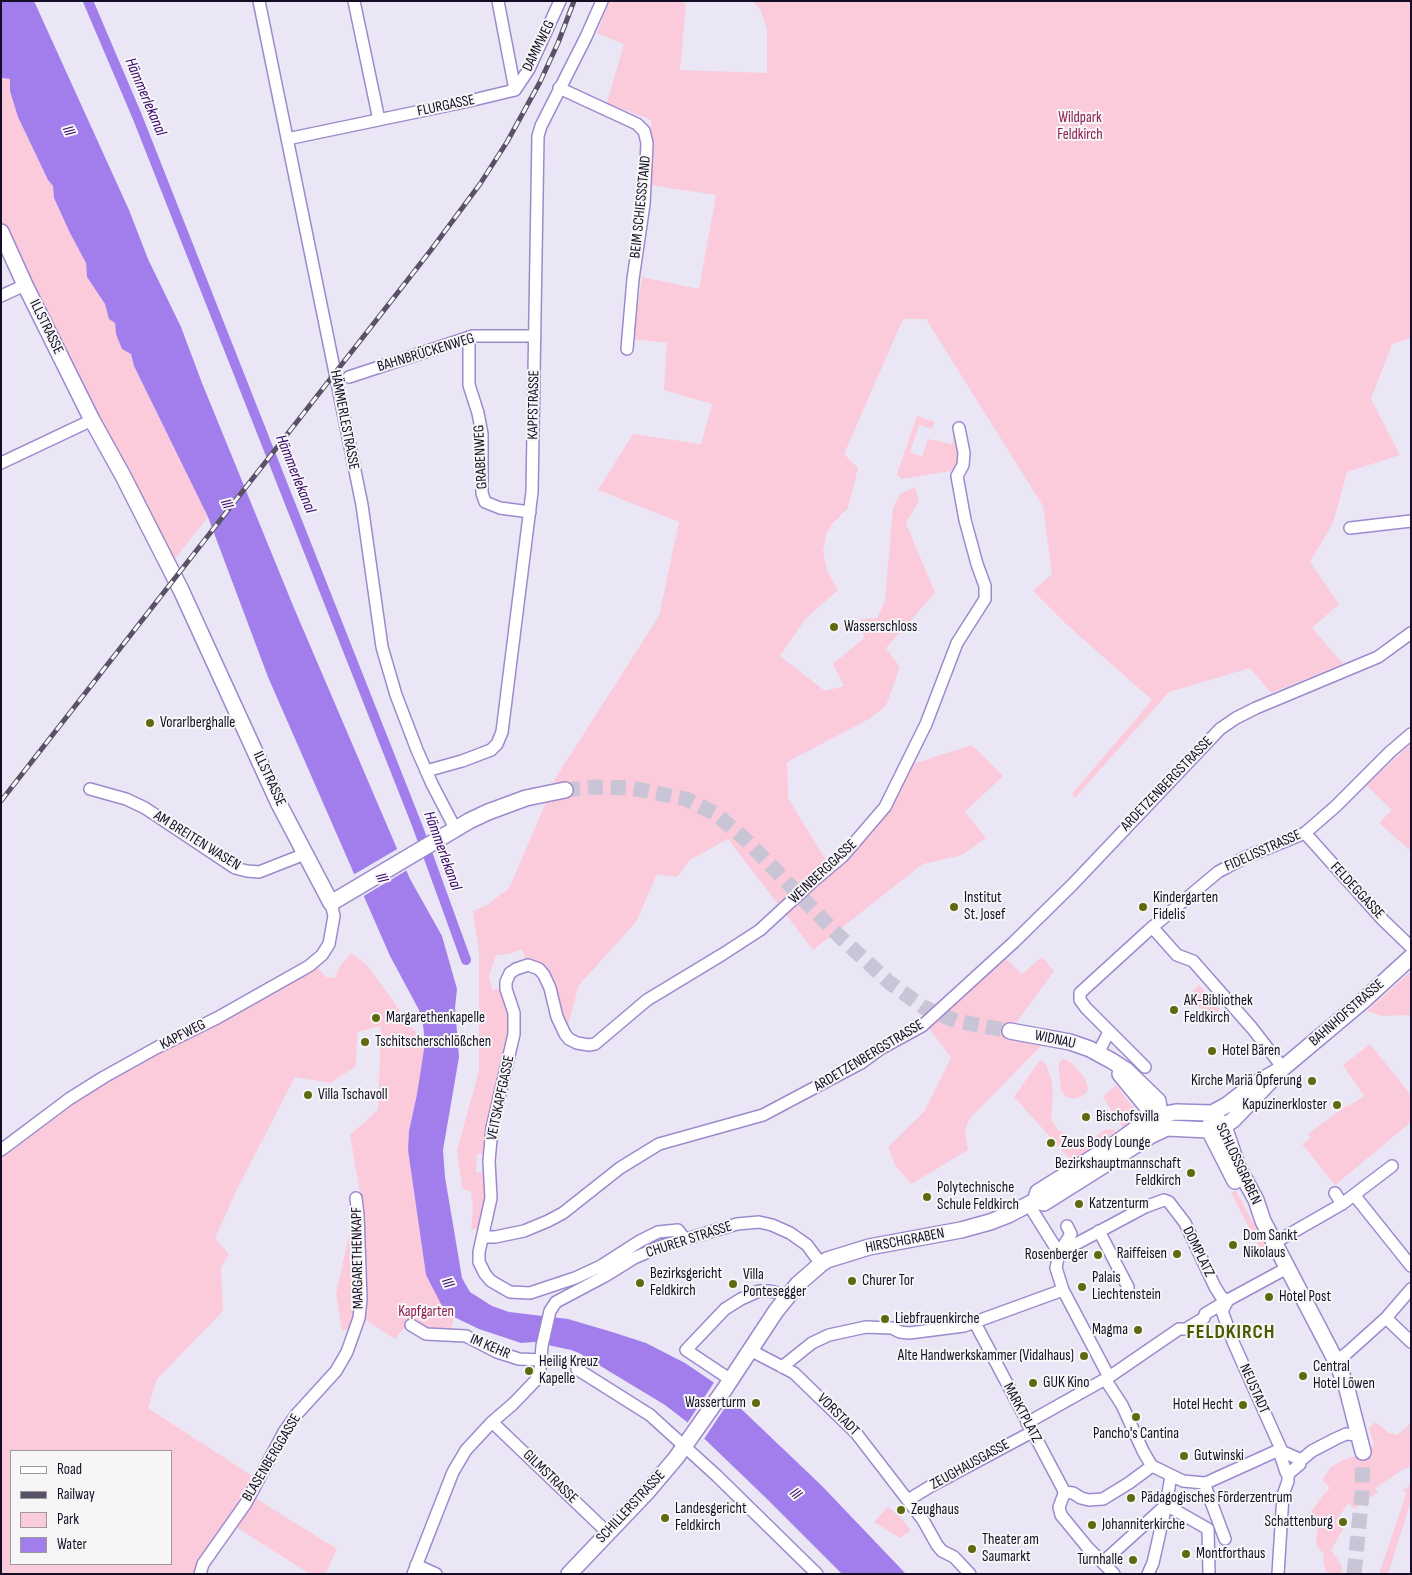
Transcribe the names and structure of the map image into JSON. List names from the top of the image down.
{
  "streets": {
    "main road": [
      "ILLSTRASSE",
      "BAHNHOFSTRASSE",
      "WIDNAU",
      "SCHLOSSGRABEN",
      "HIRSCHGRABEN",
      "SCHILLERSTRASSE"
    ],
    "street": [
      "DAMMWEG",
      "FLURGASSE",
      "BEIM SCHIESSSTAND",
      "BAHNBRÜCKENWEG",
      "KAPFSTRASSE",
      "HÄMMERLESTRASSE",
      "GRABENWEG",
      "ARDETZENBERGSTRASSE",
      "AM BREITEN WASEN",
      "FIDELISSTRASSE",
      "WEINBERGGASSE",
      "FELDEGGASSE",
      "KAPFWEG",
      "VEITSKAPFGASSE",
      "CHURER STRASSE",
      "DOMPLATZ",
      "MARGARETHENKAPF",
      "IM KEHR",
      "NEUSTADT",
      "MARKTPLATZ",
      "VORSTADT",
      "BLASENBERGGASSE",
      "ZEUGHAUSGASSE",
      "GILMSTRASSE"
    ]
  },
  "crossings": [
    ["DAMMWEG", "FLURGASSE"],
    ["FLURGASSE", "HÄMMERLESTRASSE"],
    ["BEIM SCHIESSSTAND", "KAPFSTRASSE"],
    ["ILLSTRASSE", "AM BREITEN WASEN"],
    ["ILLSTRASSE", "KAPFWEG"],
    ["BAHNBRÜCKENWEG", "KAPFSTRASSE"],
    ["BAHNBRÜCKENWEG", "GRABENWEG"],
    ["KAPFSTRASSE", "HÄMMERLESTRASSE"],
    ["KAPFSTRASSE", "GRABENWEG"],
    ["ARDETZENBERGSTRASSE", "VEITSKAPFGASSE"],
    ["FIDELISSTRASSE", "FELDEGGASSE"],
    ["WEINBERGGASSE", "VEITSKAPFGASSE"],
    ["BAHNHOFSTRASSE", "SCHLOSSGRABEN"],
    ["BAHNHOFSTRASSE", "HIRSCHGRABEN"],
    ["WIDNAU", "HIRSCHGRABEN"],
    ["SCHLOSSGRABEN", "HIRSCHGRABEN"],
    ["SCHLOSSGRABEN", "ZEUGHAUSGASSE"],
    ["CHURER STRASSE", "HIRSCHGRABEN"],
    ["CHURER STRASSE", "IM KEHR"],
    ["HIRSCHGRABEN", "VORSTADT"],
    ["HIRSCHGRABEN", "SCHILLERSTRASSE"],
    ["DOMPLATZ", "NEUSTADT"],
    ["DOMPLATZ", "ZEUGHAUSGASSE"],
    ["MARGARETHENKAPF", "BLASENBERGGASSE"],
    ["NEUSTADT", "ZEUGHAUSGASSE"],
    ["MARKTPLATZ", "ZEUGHAUSGASSE"],
    ["VORSTADT", "ZEUGHAUSGASSE"],
    ["GILMSTRASSE", "SCHILLERSTRASSE"]
  ],
  "districts": ["FELDKIRCH"],
  "water": ["Hämmerlekanal", "Ill"],
  "parks": ["Wildpark Feldkirch", "Kapfgarten"],
  "places": [
    "Wasserschloss",
    "Vorarlberghalle",
    "Institut St. Josef",
    "Kindergarten Fidelis",
    "AK-Bibliothek Feldkirch",
    "Margarethenkapelle",
    "Tschitscherschlößchen",
    "Hotel Bären",
    "Kirche Mariä Öpferung",
    "Villa Tschavoll",
    "Kapuzinerkloster",
    "Bischofsvilla",
    "Zeus Body Lounge",
    "Bezirkshauptmannschaft Feldkirch",
    "Polytechnische Schule Feldkirch",
    "Katzenturm",
    "Dom Sankt Nikolaus",
    "Raiffeisen",
    "Rosenberger",
    "Churer Tor",
    "Bezirksgericht Feldkirch",
    "Villa Pontesegger",
    "Palais Liechtenstein",
    "Hotel Post",
    "Liebfrauenkirche",
    "Magma",
    "Alte Handwerkskammer (Vidalhaus)",
    "Heilig Kreuz Kapelle",
    "Central Hotel Löwen",
    "GUK Kino",
    "Wasserturm",
    "Hotel Hecht",
    "Pancho's Cantina",
    "Gutwinski",
    "Pädagogisches Förderzentrum",
    "Zeughaus",
    "Landesgericht Feldkirch",
    "Schattenburg",
    "Johanniterkirche",
    "Theater am Saumarkt",
    "Montforthaus",
    "Turnhalle"
  ],
  "legend": [
    "Road",
    "Railway",
    "Park",
    "Water"
  ]
}
